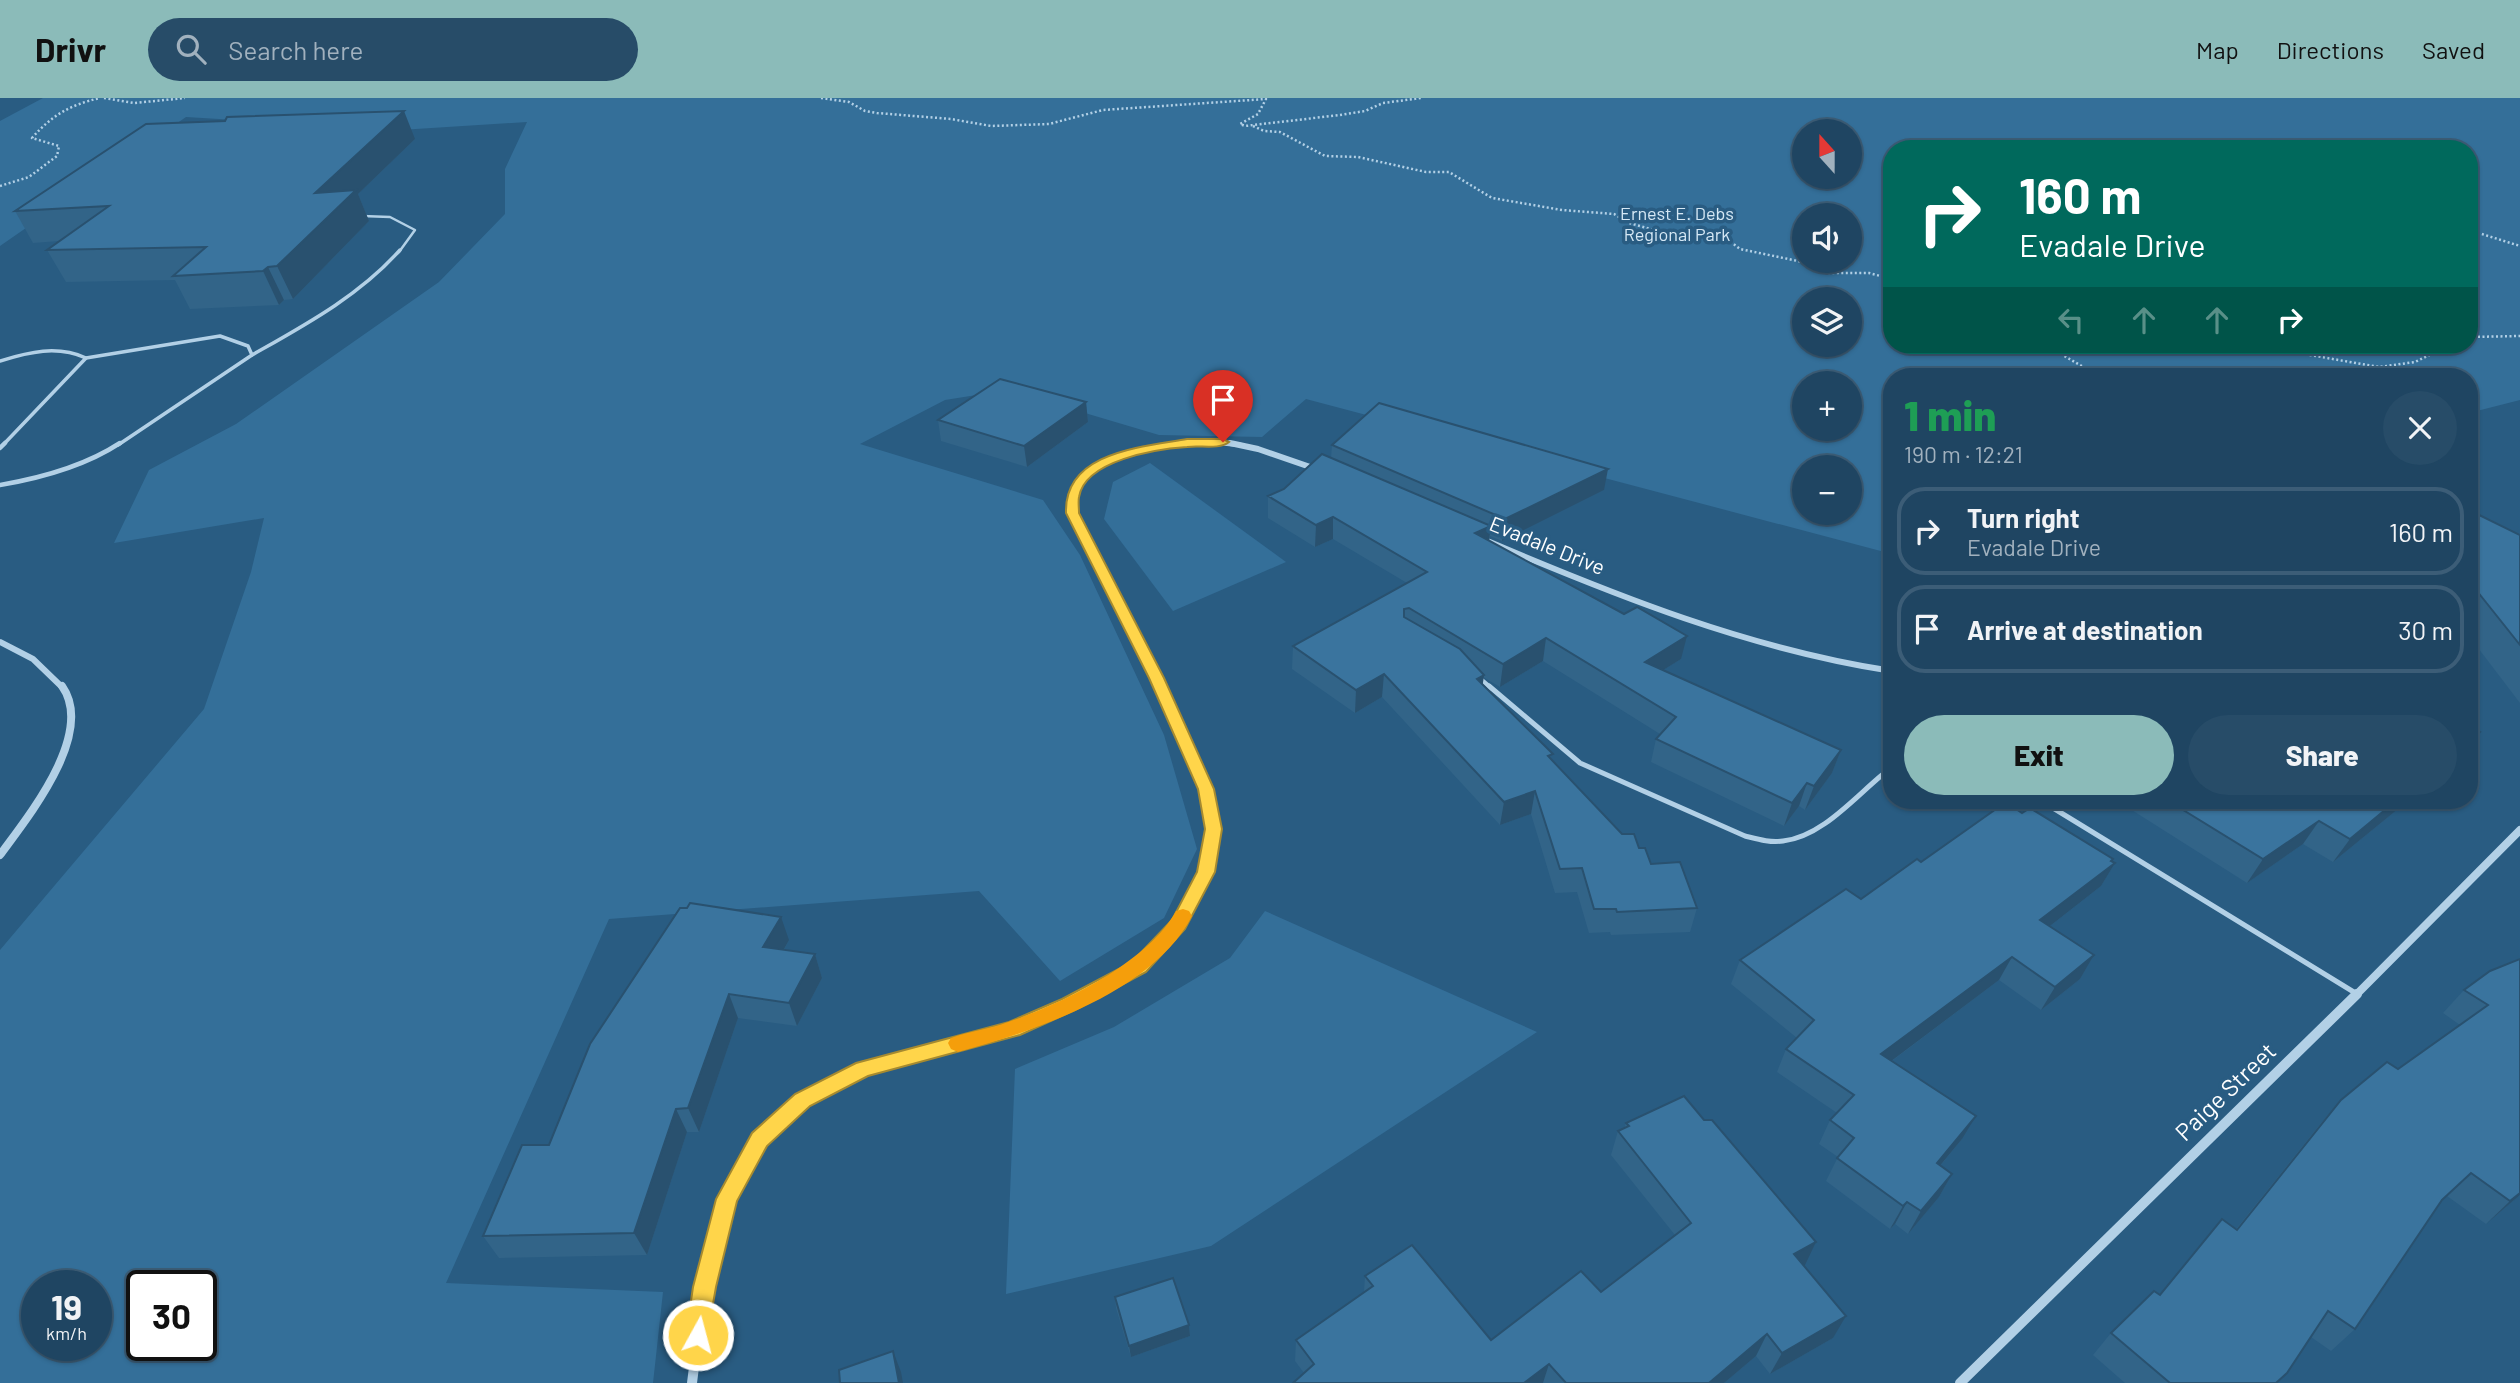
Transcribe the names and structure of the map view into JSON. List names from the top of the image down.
{
  "streets": {
    "street": ["Evadale Drive", "Paige Street"]
  },
  "parks": ["Ernest E. Debs Regional Park"],
  "north": "top",
  "page": {
    "header": "Drivr",
    "search": "Search here",
    "nav": ["Map", "Directions", "Saved"],
    "map_buttons": ["+", "−"],
    "turn": ["160 m", "Evadale Drive"],
    "heading": ["1 min", "190 m · 12:21"],
    "list": [
      {
        "name": "Turn right",
        "note": "Evadale Drive",
        "value": "160 m"
      },
      {
        "name": "Arrive at destination",
        "value": "30 m"
      }
    ],
    "buttons": ["Exit", "Share"],
    "speed": "19 km/h",
    "limit": "30"
  }
}
